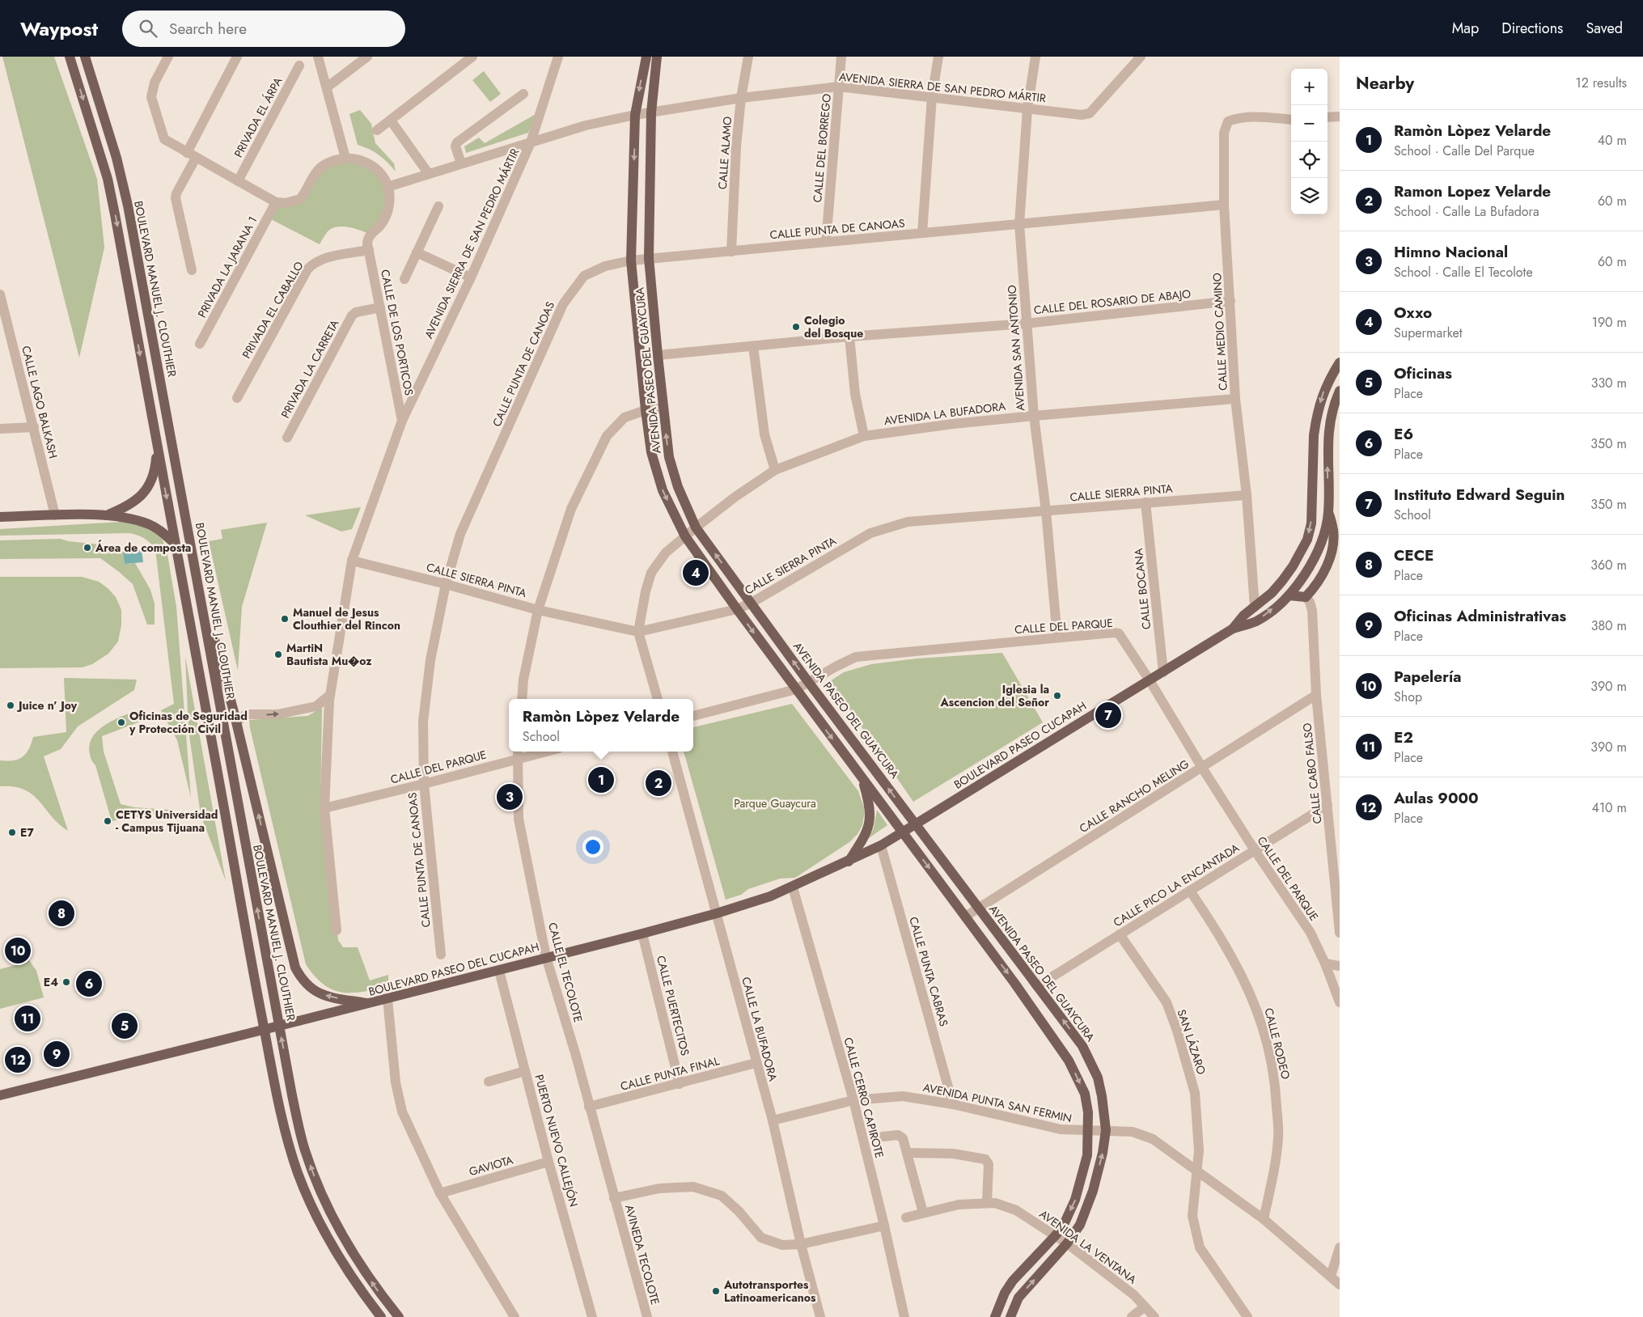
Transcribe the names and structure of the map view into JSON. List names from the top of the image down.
{
  "streets": {
    "main road": [
      "BOULEVARD MANUEL J. CLOUTHIER",
      "AVENIDA PASEO DEL GUAYCURA",
      "BOULEVARD PASEO CUCAPAH",
      "BOULEVARD PASEO DEL CUCAPAH"
    ],
    "street": [
      "AVENIDA SIERRA DE SAN PEDRO MÁRTIR",
      "PRIVADA EL ÁRPA",
      "CALLE DEL BORREGO",
      "CALLE ALAMO",
      "CALLE PUNTA DE CANOAS",
      "PRIVADA LA JARANA 1",
      "CALLE DEL ROSARIO DE ABAJO",
      "PRIVADA EL CABALLO",
      "CALLE MEDIO CAMINO",
      "CALLE DE LOS PORTICOS",
      "AVENIDA SAN ANTONIO",
      "PRIVADA LA CARRETA",
      "CALLE LAGO BALKASH",
      "AVENIDA LA BUFADORA",
      "CALLE SIERRA PINTA",
      "CALLE BOCANA",
      "CALLE DEL PARQUE",
      "CALLE CABO FALSO",
      "CALLE RANCHO MELING",
      "CALLE PICO LA ENCANTADA",
      "CALLE PUNTA CABRAS",
      "CALLE EL TECOLOTE",
      "CALLE PUERTECITOS",
      "CALLE LA BUFADORA",
      "SAN LÁZARO",
      "CALLE RODEO",
      "CALLE PUNTA FINAL",
      "CALLE CERRO CAPIROTE",
      "AVENIDA PUNTA SAN FERMIN",
      "PUERTO NUEVO CALLEJÓN",
      "GAVIOTA",
      "AVENIDA LA VENTANA",
      "AVINEDA TECOLOTE"
    ]
  },
  "crossings": [
    ["AVENIDA SIERRA DE SAN PEDRO MÁRTIR", "CALLE DEL BORREGO"],
    ["AVENIDA SIERRA DE SAN PEDRO MÁRTIR", "CALLE ALAMO"],
    ["AVENIDA SIERRA DE SAN PEDRO MÁRTIR", "CALLE DE LOS PORTICOS"],
    ["AVENIDA SIERRA DE SAN PEDRO MÁRTIR", "AVENIDA SAN ANTONIO"],
    ["AVENIDA SIERRA DE SAN PEDRO MÁRTIR", "AVENIDA PASEO DEL GUAYCURA"],
    ["AVENIDA SIERRA DE SAN PEDRO MÁRTIR", "CALLE SIERRA PINTA"],
    ["AVENIDA SIERRA DE SAN PEDRO MÁRTIR", "CALLE DEL PARQUE"],
    ["CALLE DEL BORREGO", "CALLE PUNTA DE CANOAS"],
    ["CALLE ALAMO", "CALLE PUNTA DE CANOAS"],
    ["CALLE PUNTA DE CANOAS", "CALLE MEDIO CAMINO"],
    ["CALLE PUNTA DE CANOAS", "AVENIDA SAN ANTONIO"],
    ["CALLE PUNTA DE CANOAS", "AVENIDA PASEO DEL GUAYCURA"],
    ["CALLE PUNTA DE CANOAS", "CALLE SIERRA PINTA"],
    ["CALLE PUNTA DE CANOAS", "CALLE DEL PARQUE"],
    ["CALLE DEL ROSARIO DE ABAJO", "CALLE MEDIO CAMINO"],
    ["CALLE DEL ROSARIO DE ABAJO", "AVENIDA SAN ANTONIO"],
    ["CALLE DEL ROSARIO DE ABAJO", "AVENIDA PASEO DEL GUAYCURA"],
    ["PRIVADA EL CABALLO", "CALLE DE LOS PORTICOS"],
    ["CALLE MEDIO CAMINO", "AVENIDA LA BUFADORA"],
    ["CALLE MEDIO CAMINO", "CALLE SIERRA PINTA"],
    ["CALLE DE LOS PORTICOS", "PRIVADA LA CARRETA"],
    ["AVENIDA SAN ANTONIO", "AVENIDA LA BUFADORA"],
    ["AVENIDA SAN ANTONIO", "CALLE SIERRA PINTA"],
    ["AVENIDA SAN ANTONIO", "CALLE DEL PARQUE"],
    ["AVENIDA PASEO DEL GUAYCURA", "AVENIDA LA BUFADORA"],
    ["AVENIDA PASEO DEL GUAYCURA", "CALLE SIERRA PINTA"],
    ["AVENIDA PASEO DEL GUAYCURA", "CALLE DEL PARQUE"],
    ["AVENIDA PASEO DEL GUAYCURA", "BOULEVARD PASEO CUCAPAH"],
    ["AVENIDA PASEO DEL GUAYCURA", "CALLE RANCHO MELING"],
    ["AVENIDA PASEO DEL GUAYCURA", "CALLE PICO LA ENCANTADA"],
    ["AVENIDA PASEO DEL GUAYCURA", "BOULEVARD PASEO DEL CUCAPAH"],
    ["AVENIDA PASEO DEL GUAYCURA", "AVENIDA PUNTA SAN FERMIN"],
    ["AVENIDA PASEO DEL GUAYCURA", "AVENIDA LA VENTANA"],
    ["CALLE SIERRA PINTA", "CALLE BOCANA"],
    ["CALLE BOCANA", "BOULEVARD PASEO CUCAPAH"],
    ["CALLE DEL PARQUE", "BOULEVARD PASEO CUCAPAH"],
    ["CALLE DEL PARQUE", "CALLE RANCHO MELING"],
    ["CALLE DEL PARQUE", "CALLE PICO LA ENCANTADA"],
    ["CALLE DEL PARQUE", "CALLE EL TECOLOTE"],
    ["BOULEVARD PASEO CUCAPAH", "BOULEVARD PASEO DEL CUCAPAH"],
    ["CALLE CABO FALSO", "CALLE RANCHO MELING"],
    ["CALLE CABO FALSO", "CALLE PICO LA ENCANTADA"],
    ["CALLE PICO LA ENCANTADA", "SAN LÁZARO"],
    ["CALLE PICO LA ENCANTADA", "CALLE RODEO"],
    ["BOULEVARD PASEO DEL CUCAPAH", "CALLE PUNTA CABRAS"],
    ["BOULEVARD PASEO DEL CUCAPAH", "CALLE EL TECOLOTE"],
    ["BOULEVARD PASEO DEL CUCAPAH", "CALLE PUERTECITOS"],
    ["BOULEVARD PASEO DEL CUCAPAH", "CALLE LA BUFADORA"],
    ["BOULEVARD PASEO DEL CUCAPAH", "CALLE CERRO CAPIROTE"],
    ["BOULEVARD PASEO DEL CUCAPAH", "PUERTO NUEVO CALLEJÓN"],
    ["CALLE PUNTA CABRAS", "AVENIDA PUNTA SAN FERMIN"],
    ["CALLE EL TECOLOTE", "CALLE PUNTA FINAL"],
    ["CALLE EL TECOLOTE", "AVINEDA TECOLOTE"],
    ["CALLE PUERTECITOS", "CALLE PUNTA FINAL"],
    ["CALLE LA BUFADORA", "CALLE PUNTA FINAL"],
    ["CALLE LA BUFADORA", "AVENIDA PUNTA SAN FERMIN"],
    ["SAN LÁZARO", "AVENIDA PUNTA SAN FERMIN"],
    ["CALLE RODEO", "AVENIDA PUNTA SAN FERMIN"],
    ["CALLE CERRO CAPIROTE", "AVENIDA PUNTA SAN FERMIN"],
    ["PUERTO NUEVO CALLEJÓN", "GAVIOTA"]
  ],
  "parks": ["Parque Guaycura"],
  "places": [
    "Colegio del Bosque",
    "Área de composta",
    "Manuel de Jesus Clouthier del Rincon",
    "MartiN Bautista Mu�oz",
    "Iglesia la Ascencion del Señor",
    "Juice n’ Joy",
    "Oficinas de Seguridad y Protección Civil",
    "CETYS Universidad - Campus Tijuana",
    "E7",
    "E4",
    "Autotransportes Latinoamericanos"
  ],
  "page": {
    "header": "Waypost",
    "search": "Search here",
    "nav": ["Map", "Directions", "Saved"],
    "heading": ["Nearby", "12 results"],
    "map_buttons": ["+", "−"],
    "list": [
      {
        "mark": "1",
        "name": "Ramòn Lòpez Velarde",
        "note": "School · Calle Del Parque",
        "value": "40 m"
      },
      {
        "mark": "2",
        "name": "Ramon Lopez Velarde",
        "note": "School · Calle La Bufadora",
        "value": "60 m"
      },
      {
        "mark": "3",
        "name": "Himno Nacional",
        "note": "School · Calle El Tecolote",
        "value": "60 m"
      },
      {
        "mark": "4",
        "name": "Oxxo",
        "note": "Supermarket",
        "value": "190 m"
      },
      {
        "mark": "5",
        "name": "Oficinas",
        "note": "Place",
        "value": "330 m"
      },
      {
        "mark": "6",
        "name": "E6",
        "note": "Place",
        "value": "350 m"
      },
      {
        "mark": "7",
        "name": "Instituto Edward Seguin",
        "note": "School",
        "value": "350 m"
      },
      {
        "mark": "8",
        "name": "CECE",
        "note": "Place",
        "value": "360 m"
      },
      {
        "mark": "9",
        "name": "Oficinas Administrativas",
        "note": "Place",
        "value": "380 m"
      },
      {
        "mark": "10",
        "name": "Papelería",
        "note": "Shop",
        "value": "390 m"
      },
      {
        "mark": "11",
        "name": "E2",
        "note": "Place",
        "value": "390 m"
      },
      {
        "mark": "12",
        "name": "Aulas 9000",
        "note": "Place",
        "value": "410 m"
      }
    ],
    "pins": [
      "4",
      "7",
      "1",
      "2",
      "3",
      "8",
      "10",
      "6",
      "11",
      "5",
      "9",
      "12"
    ],
    "popup": ["Ramòn Lòpez Velarde", "School"]
  }
}
